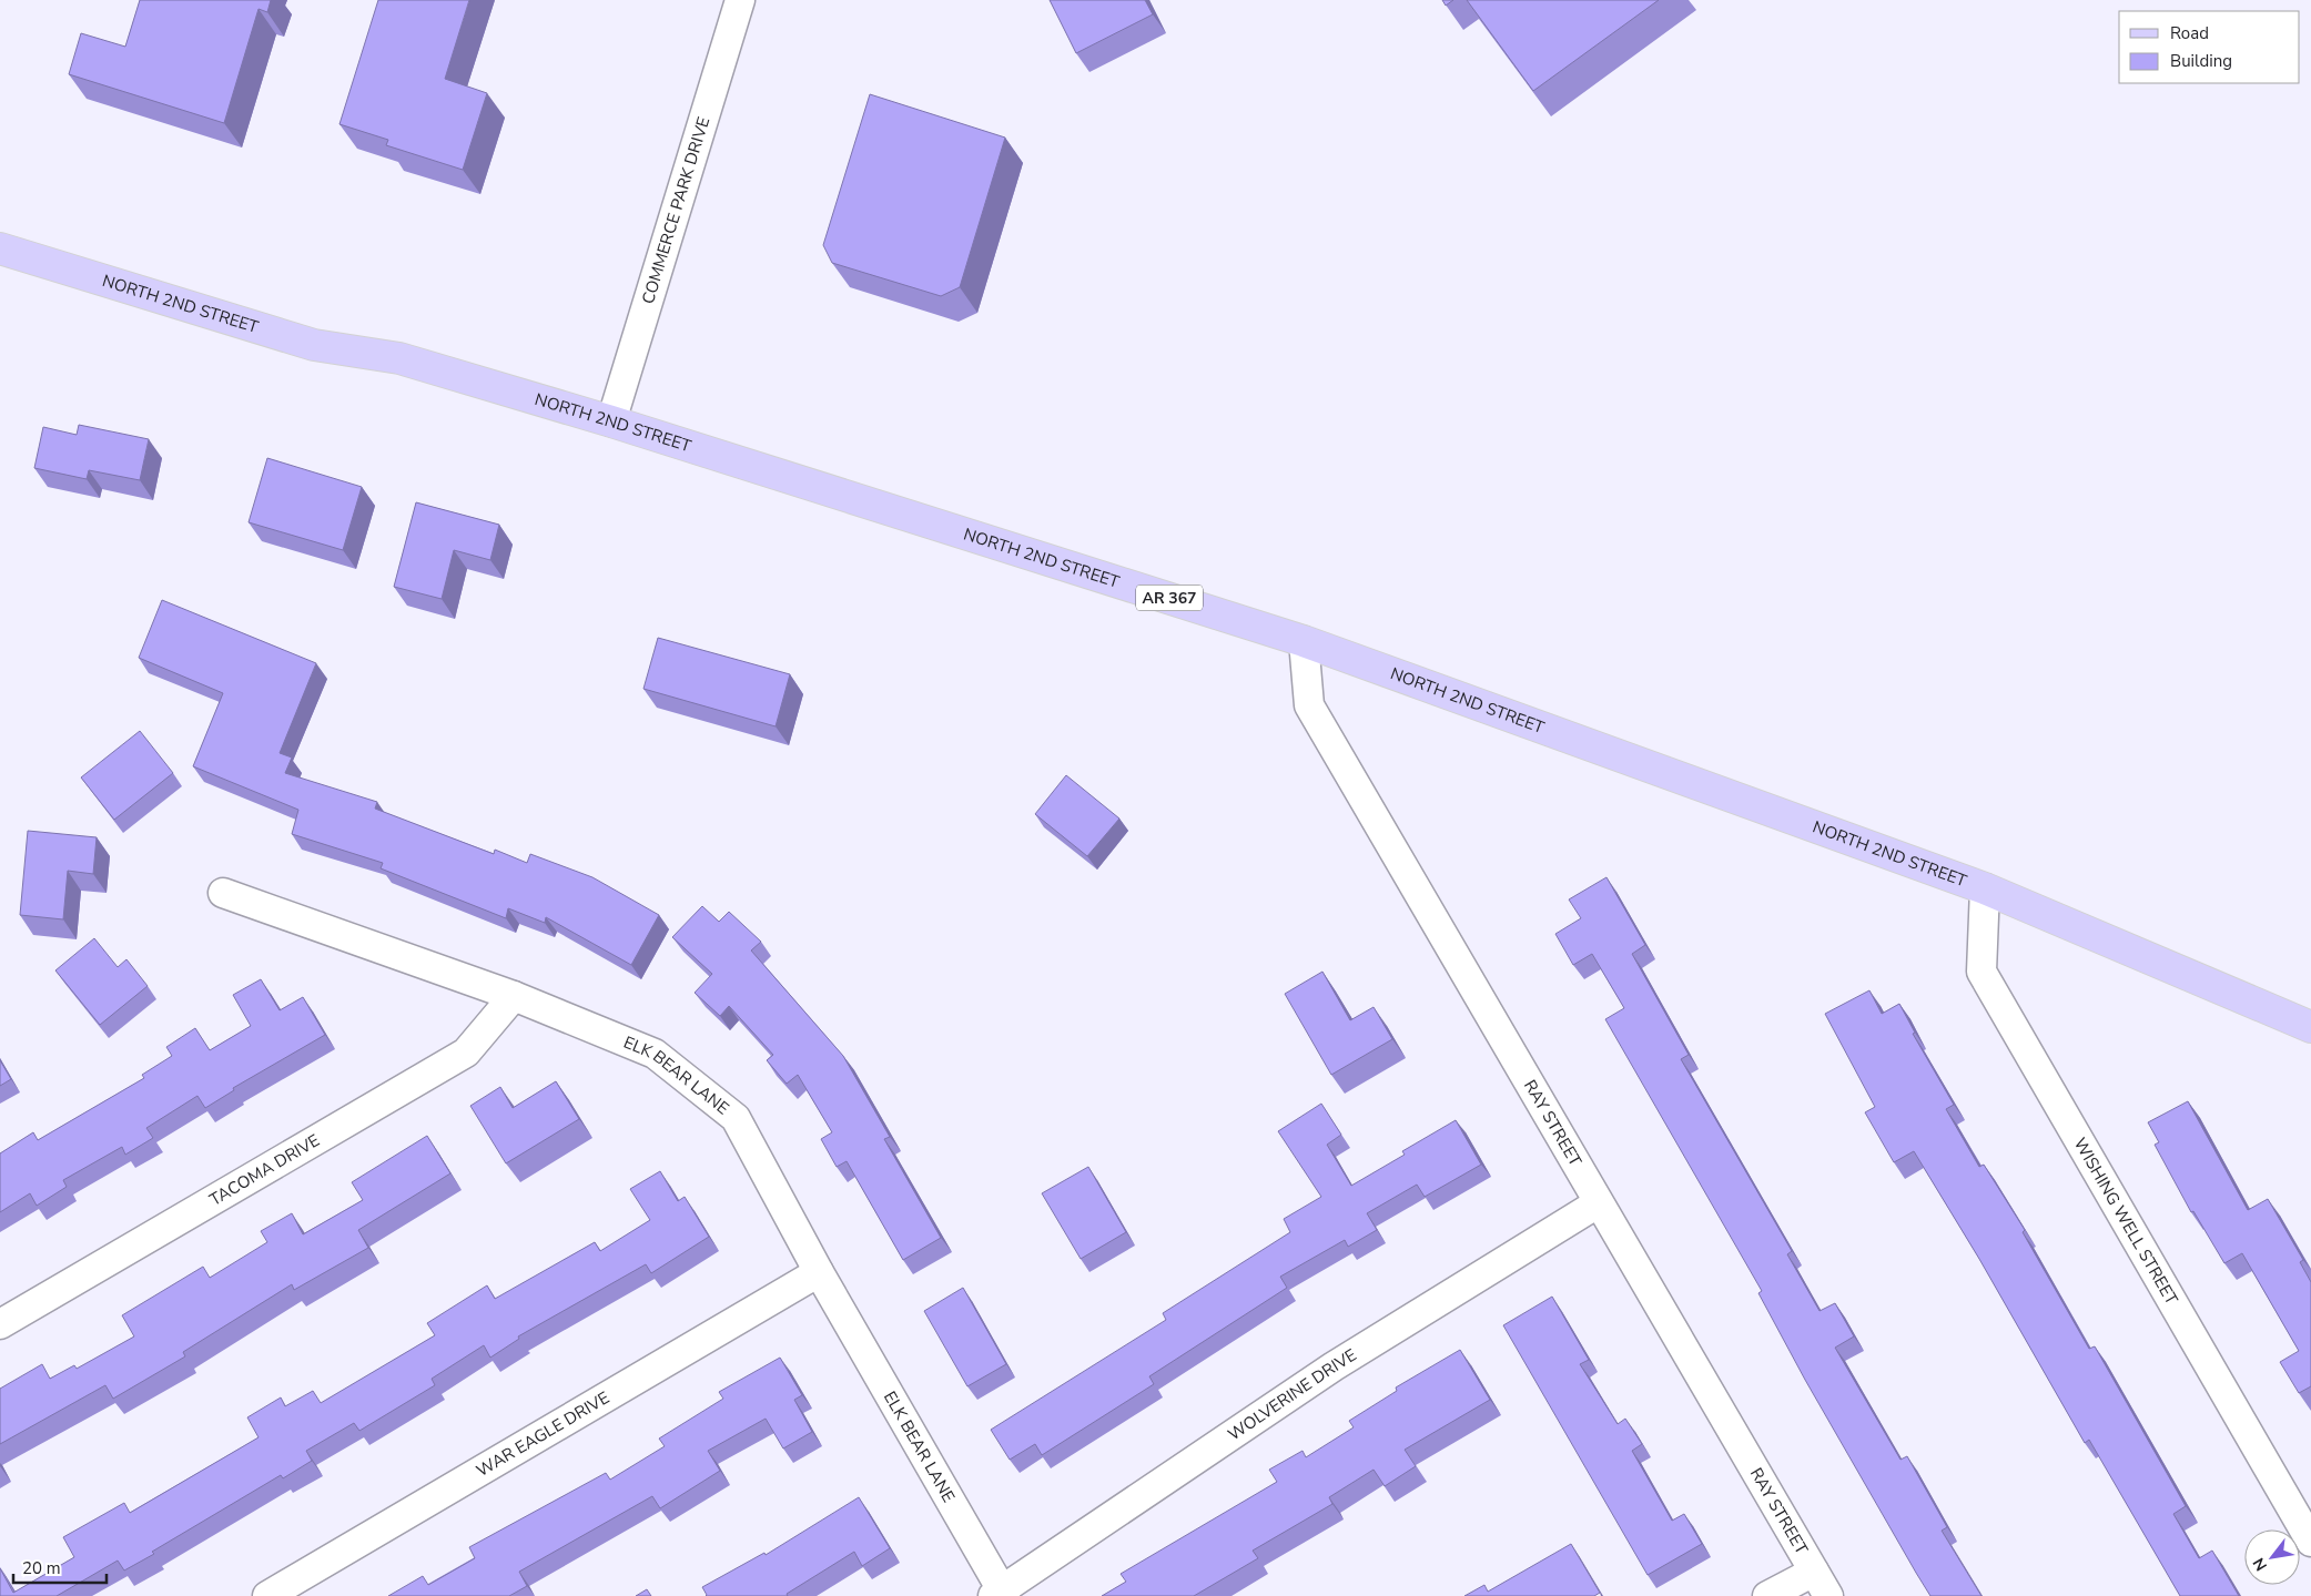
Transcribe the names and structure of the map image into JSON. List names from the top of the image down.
{
  "streets": {
    "main road": ["NORTH 2ND STREET", "AR 367"],
    "street": [
      "COMMERCE PARK DRIVE",
      "ELK BEAR LANE",
      "RAY STREET",
      "TACOMA DRIVE",
      "WISHING WELL STREET",
      "WOLVERINE DRIVE",
      "WAR EAGLE DRIVE"
    ]
  },
  "crossings": [
    ["COMMERCE PARK DRIVE", "NORTH 2ND STREET"],
    ["NORTH 2ND STREET", "RAY STREET"],
    ["NORTH 2ND STREET", "WISHING WELL STREET"],
    ["ELK BEAR LANE", "TACOMA DRIVE"],
    ["ELK BEAR LANE", "WOLVERINE DRIVE"],
    ["ELK BEAR LANE", "WAR EAGLE DRIVE"],
    ["RAY STREET", "WOLVERINE DRIVE"]
  ],
  "legend": ["Road", "Building"],
  "scale_bar": "20 m",
  "north": "bottom left"
}
